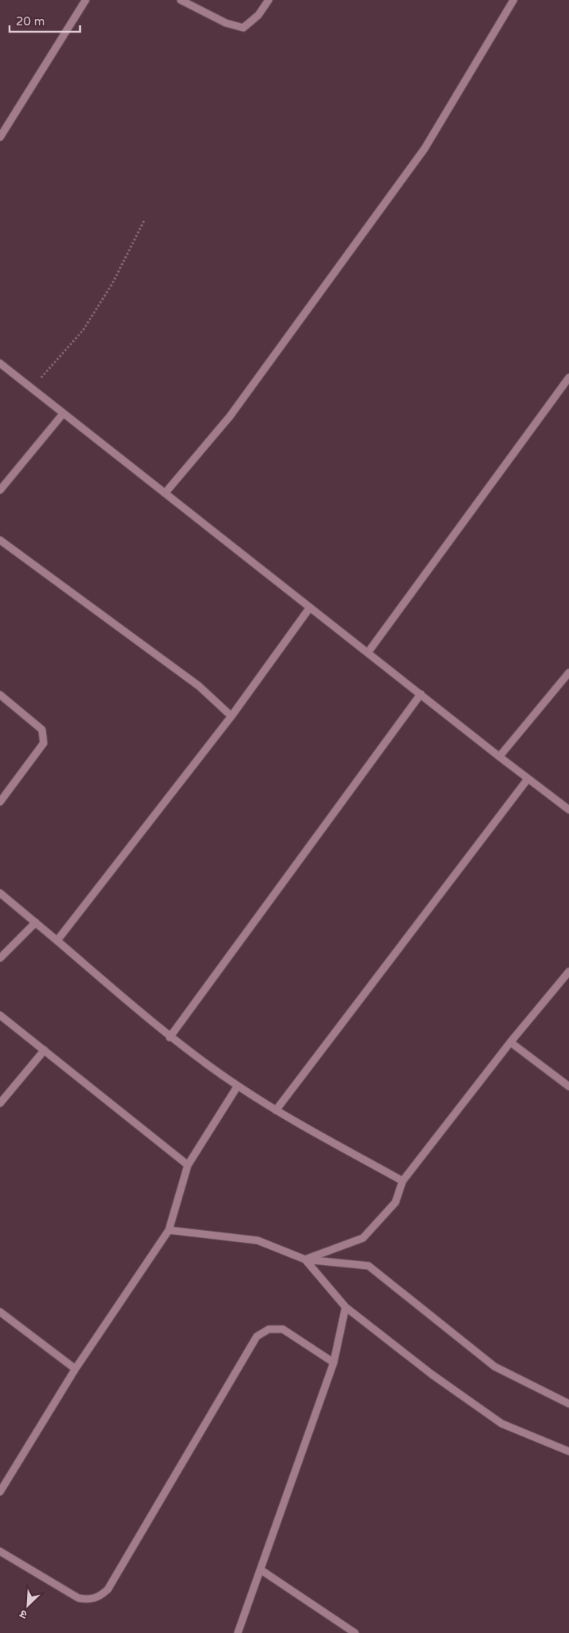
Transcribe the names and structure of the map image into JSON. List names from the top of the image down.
{
  "scale_bar": "20 m",
  "north": "bottom left"
}
